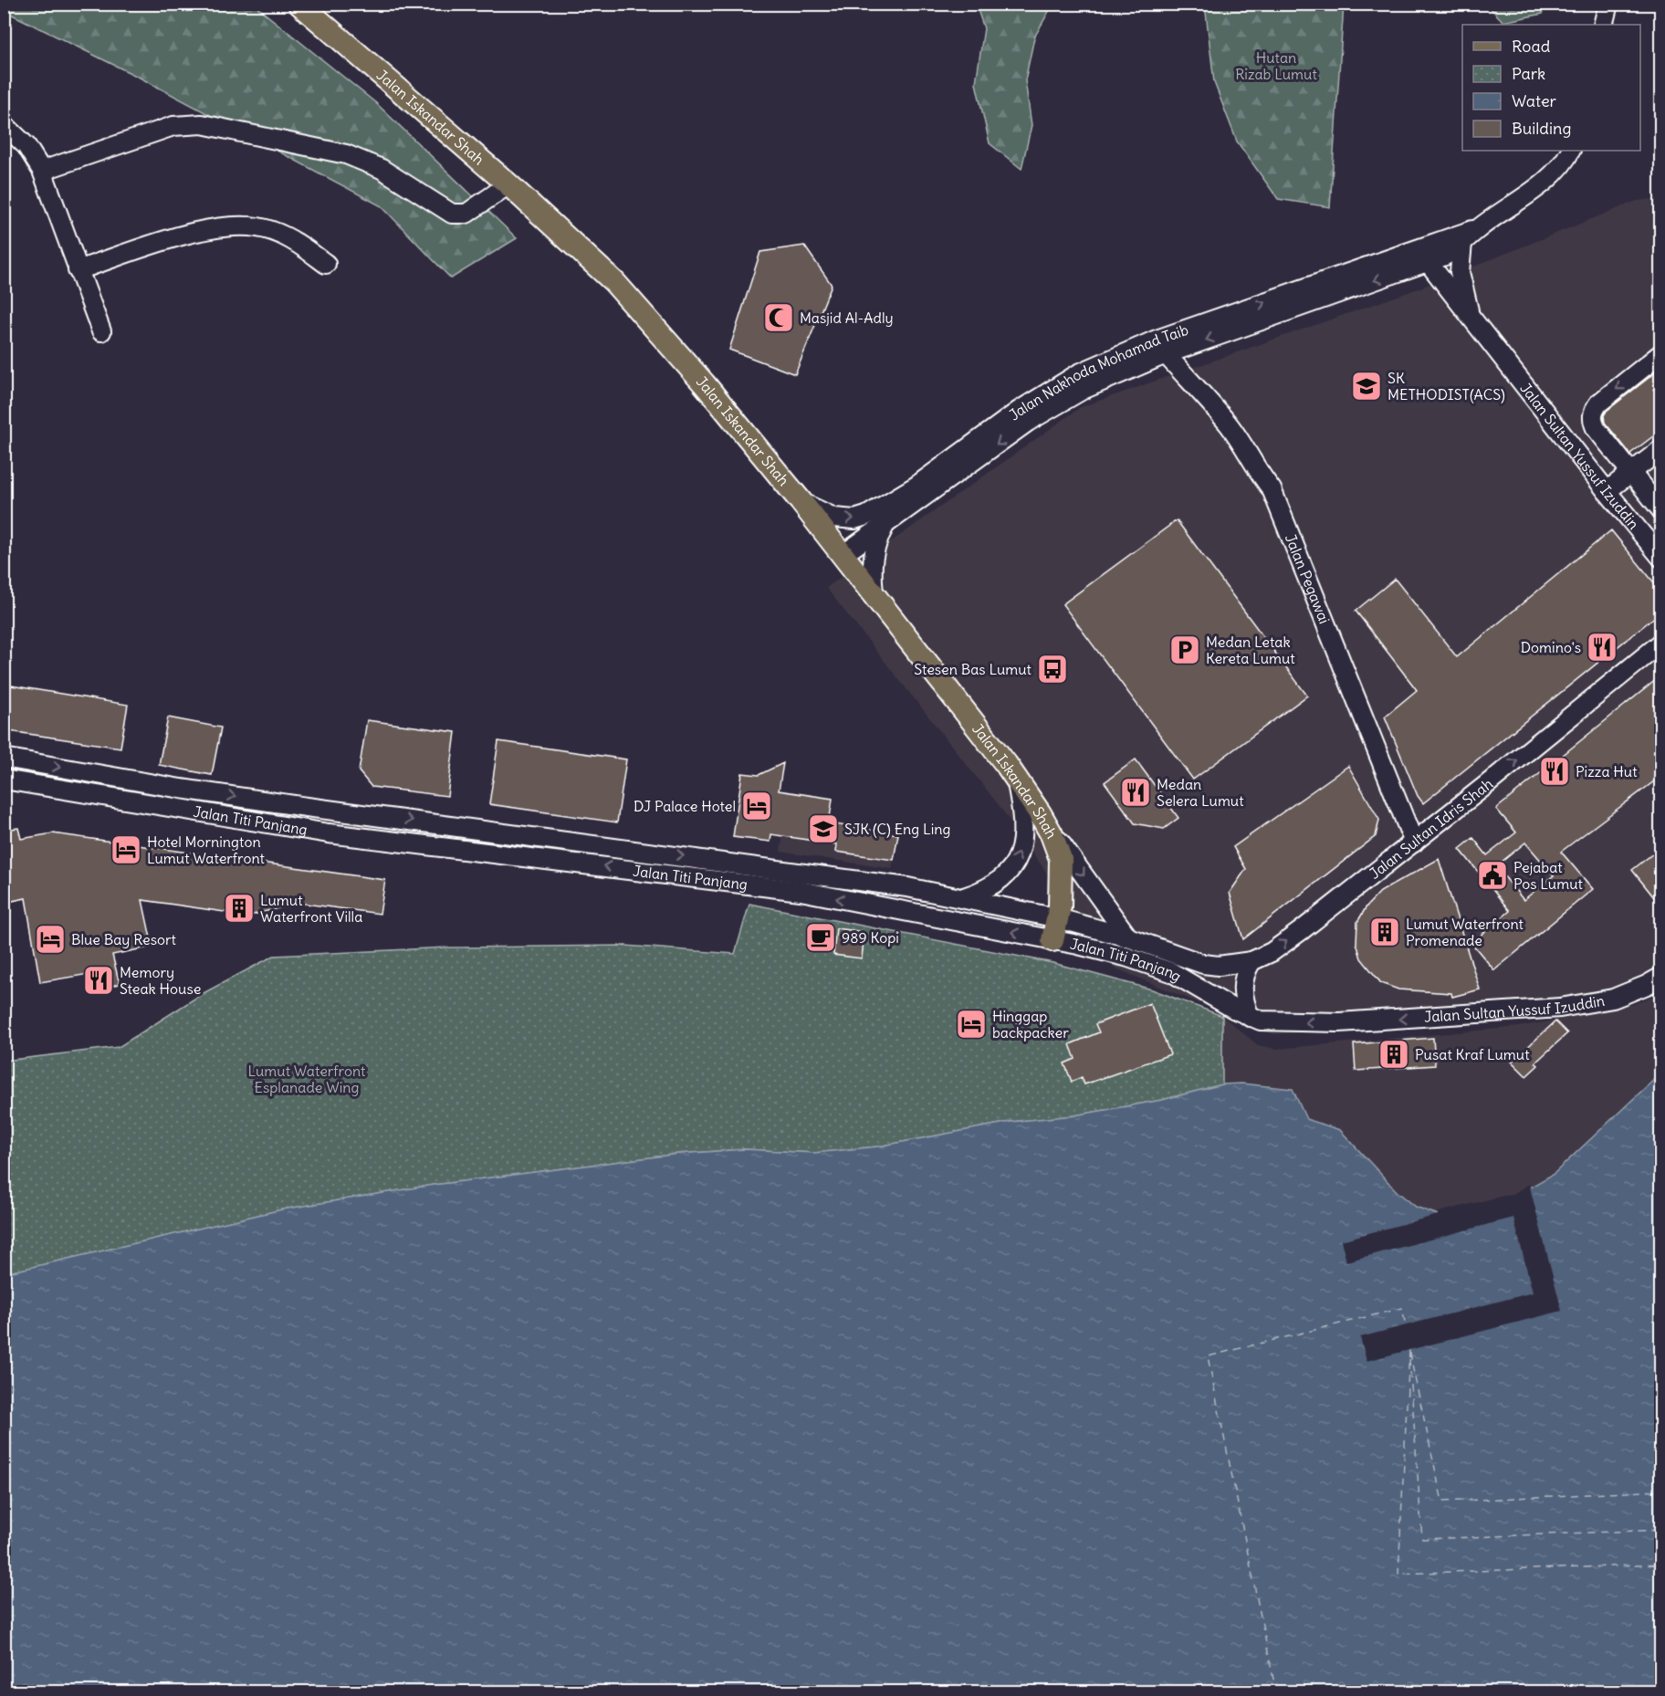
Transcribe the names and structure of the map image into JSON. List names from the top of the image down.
{
  "streets": {
    "main road": ["Jalan Iskandar Shah"],
    "street": [
      "Jalan Nakhoda Mohamad Taib",
      "Jalan Sultan Yussuf Izuddin",
      "Jalan Pegawai",
      "Jalan Titi Panjang",
      "Jalan Sultan Idris Shah"
    ]
  },
  "crossings": [
    ["Jalan Iskandar Shah", "Jalan Nakhoda Mohamad Taib"],
    ["Jalan Iskandar Shah", "Jalan Titi Panjang"],
    ["Jalan Nakhoda Mohamad Taib", "Jalan Sultan Yussuf Izuddin"],
    ["Jalan Nakhoda Mohamad Taib", "Jalan Pegawai"],
    ["Jalan Sultan Yussuf Izuddin", "Jalan Titi Panjang"],
    ["Jalan Pegawai", "Jalan Sultan Idris Shah"],
    ["Jalan Titi Panjang", "Jalan Sultan Idris Shah"]
  ],
  "one_way": ["Jalan Sultan Yussuf Izuddin", "Jalan Sultan Idris Shah"],
  "parks": ["Hutan Rizab Lumut", "Lumut Waterfront Esplanade Wing"],
  "places": {
    "mosque": ["Masjid Al-Adly"],
    "school or university": ["SK METHODIST(ACS)", "SJK (C) Eng Ling"],
    "restaurant": [
      "Domino's",
      "Pizza Hut",
      "Medan Selera Lumut",
      "Memory Steak House"
    ],
    "parking": ["Medan Letak Kereta Lumut"],
    "bus stop": ["Stesen Bas Lumut"],
    "hotel": [
      "DJ Palace Hotel",
      "Hotel Mornington Lumut Waterfront",
      "Blue Bay Resort",
      "Hinggap backpacker"
    ],
    "public building": ["Pejabat Pos Lumut"],
    "building": ["Lumut Waterfront Villa", "Lumut Waterfront Promenade", "Pusat Kraf Lumut"],
    "cafe": ["989 Kopi"]
  },
  "legend": [
    "Road",
    "Park",
    "Water",
    "Building"
  ]
}
